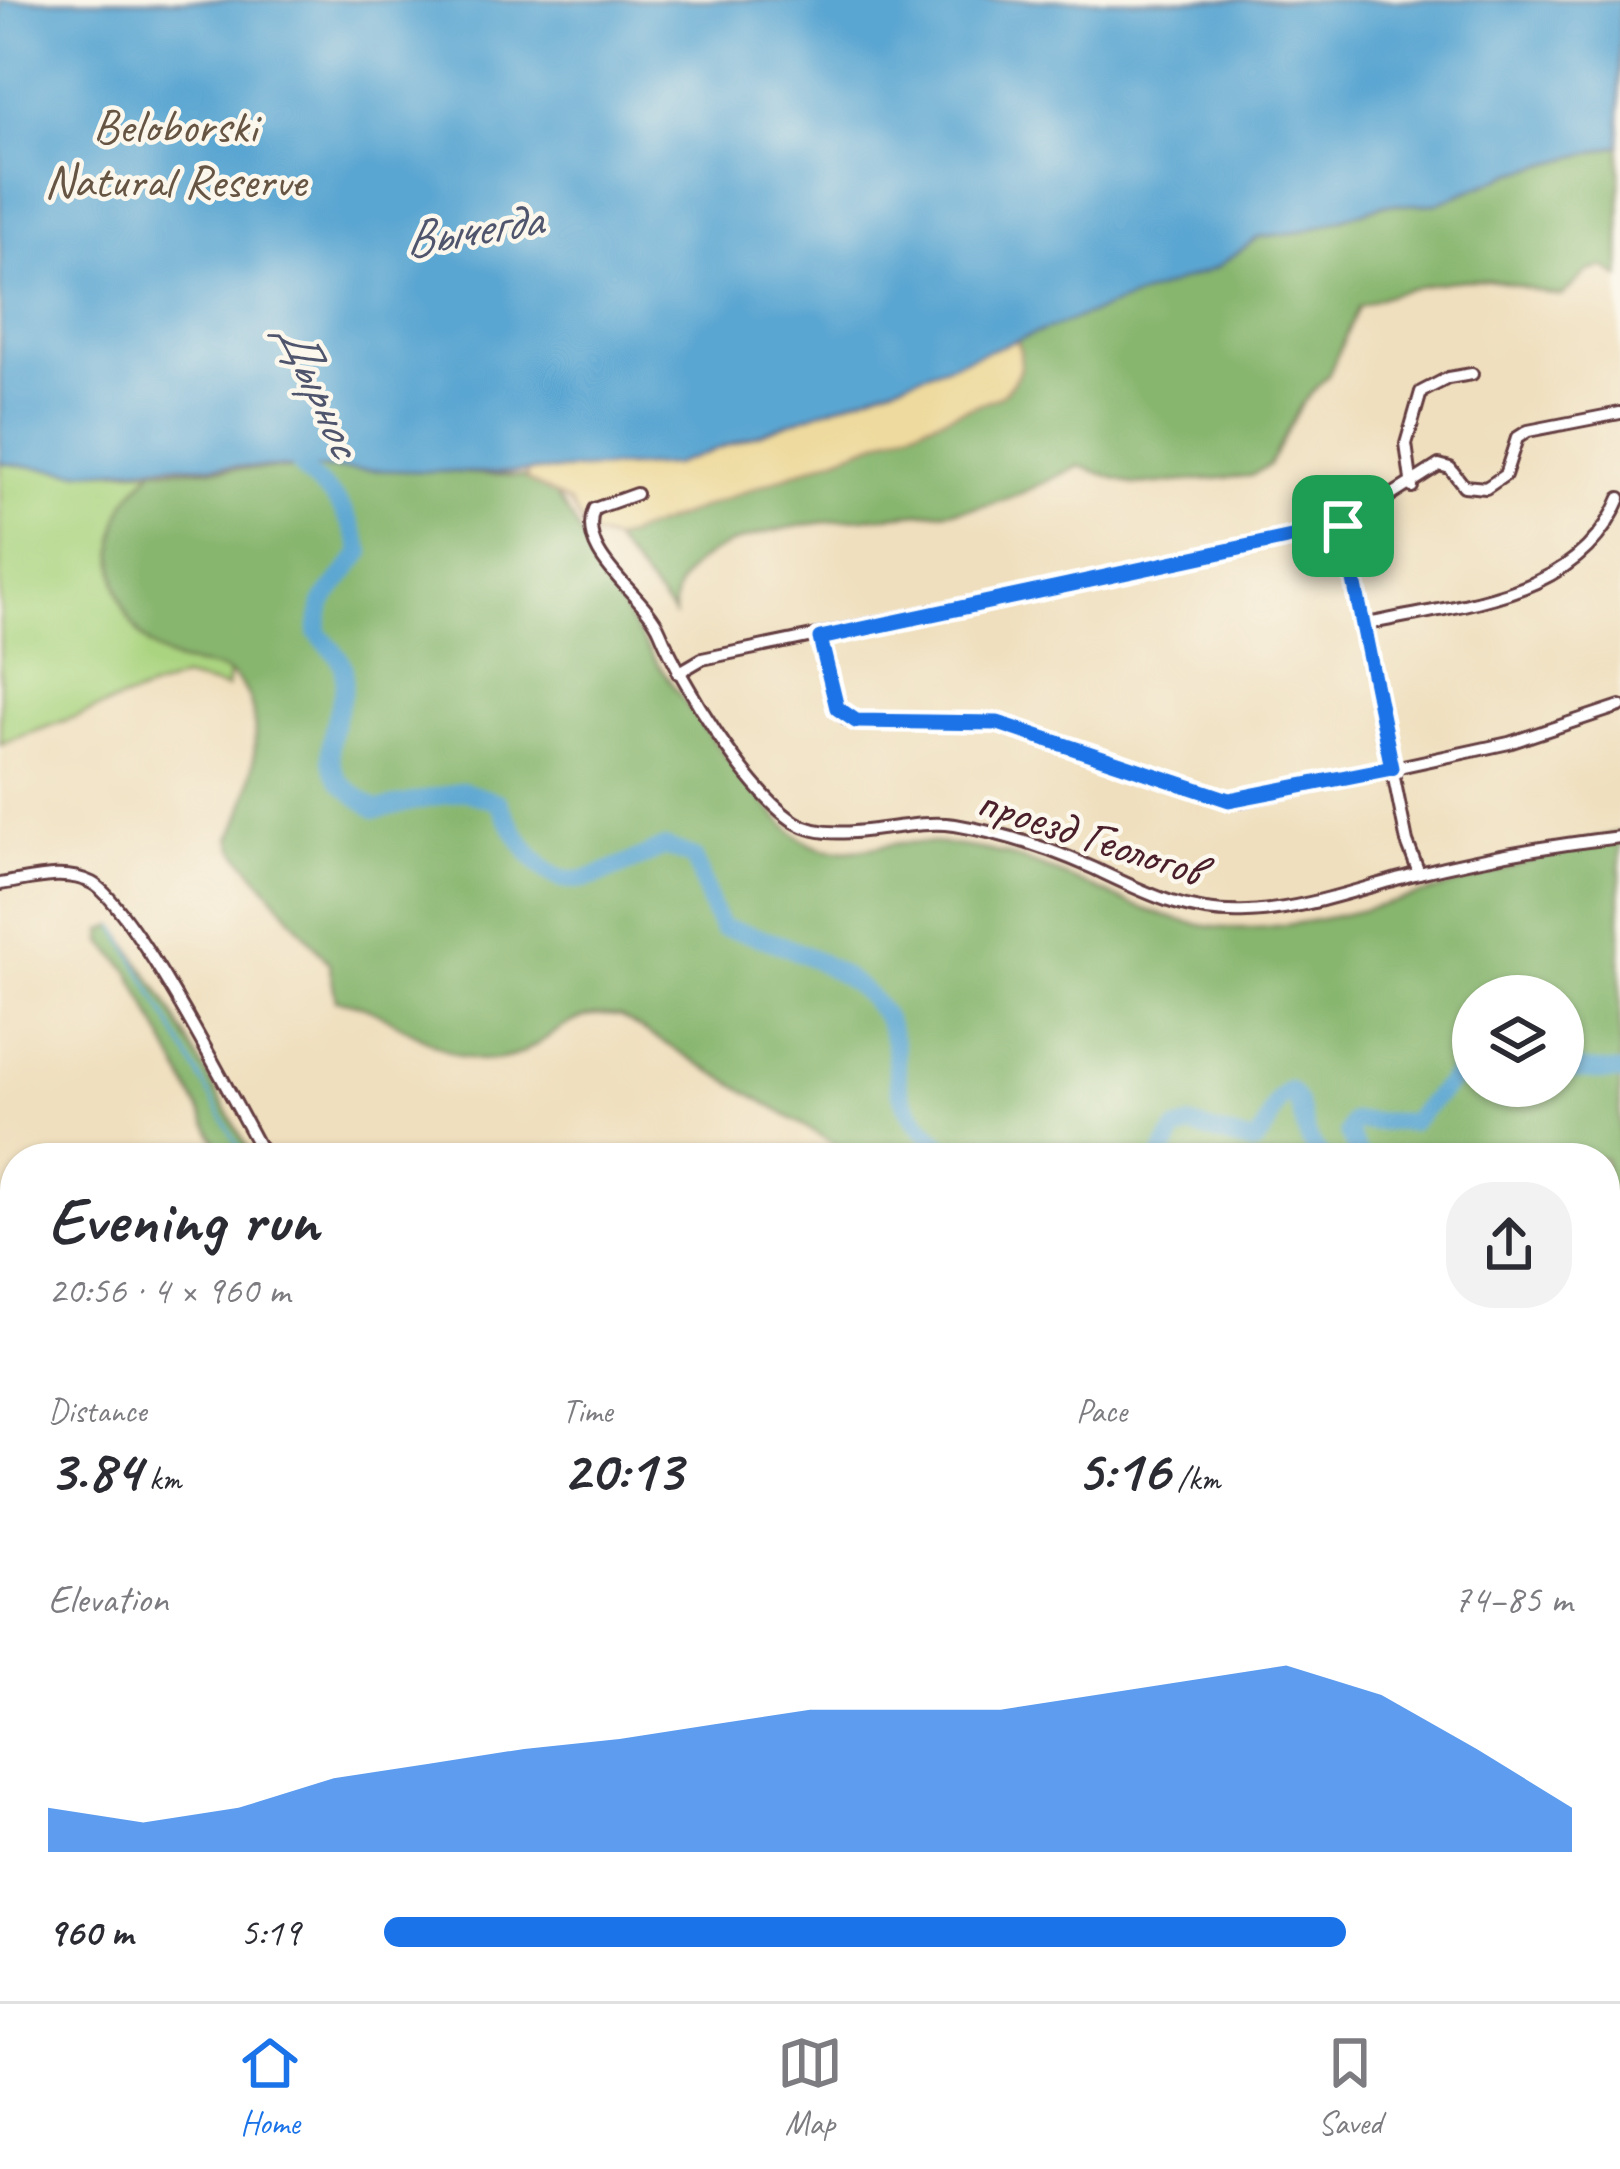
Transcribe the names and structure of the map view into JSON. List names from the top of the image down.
{
  "streets": {
    "street": ["проезд Геологов"]
  },
  "water": ["Вычегда", "Дырнос"],
  "parks": ["Beloborski Natural Reserve"],
  "page": {
    "heading": ["Evening run", "20:56 · 4 × 960 m"],
    "stats": [
      ["Distance", "3.84 km"],
      ["Time", "20:13"],
      ["Pace", "5:16 /km"]
    ],
    "chart": ["Elevation", "74–85 m"],
    "list": [
      {
        "name": "960 m",
        "note": "5:19"
      }
    ],
    "tabs": ["Home", "Map", "Saved"]
  }
}
